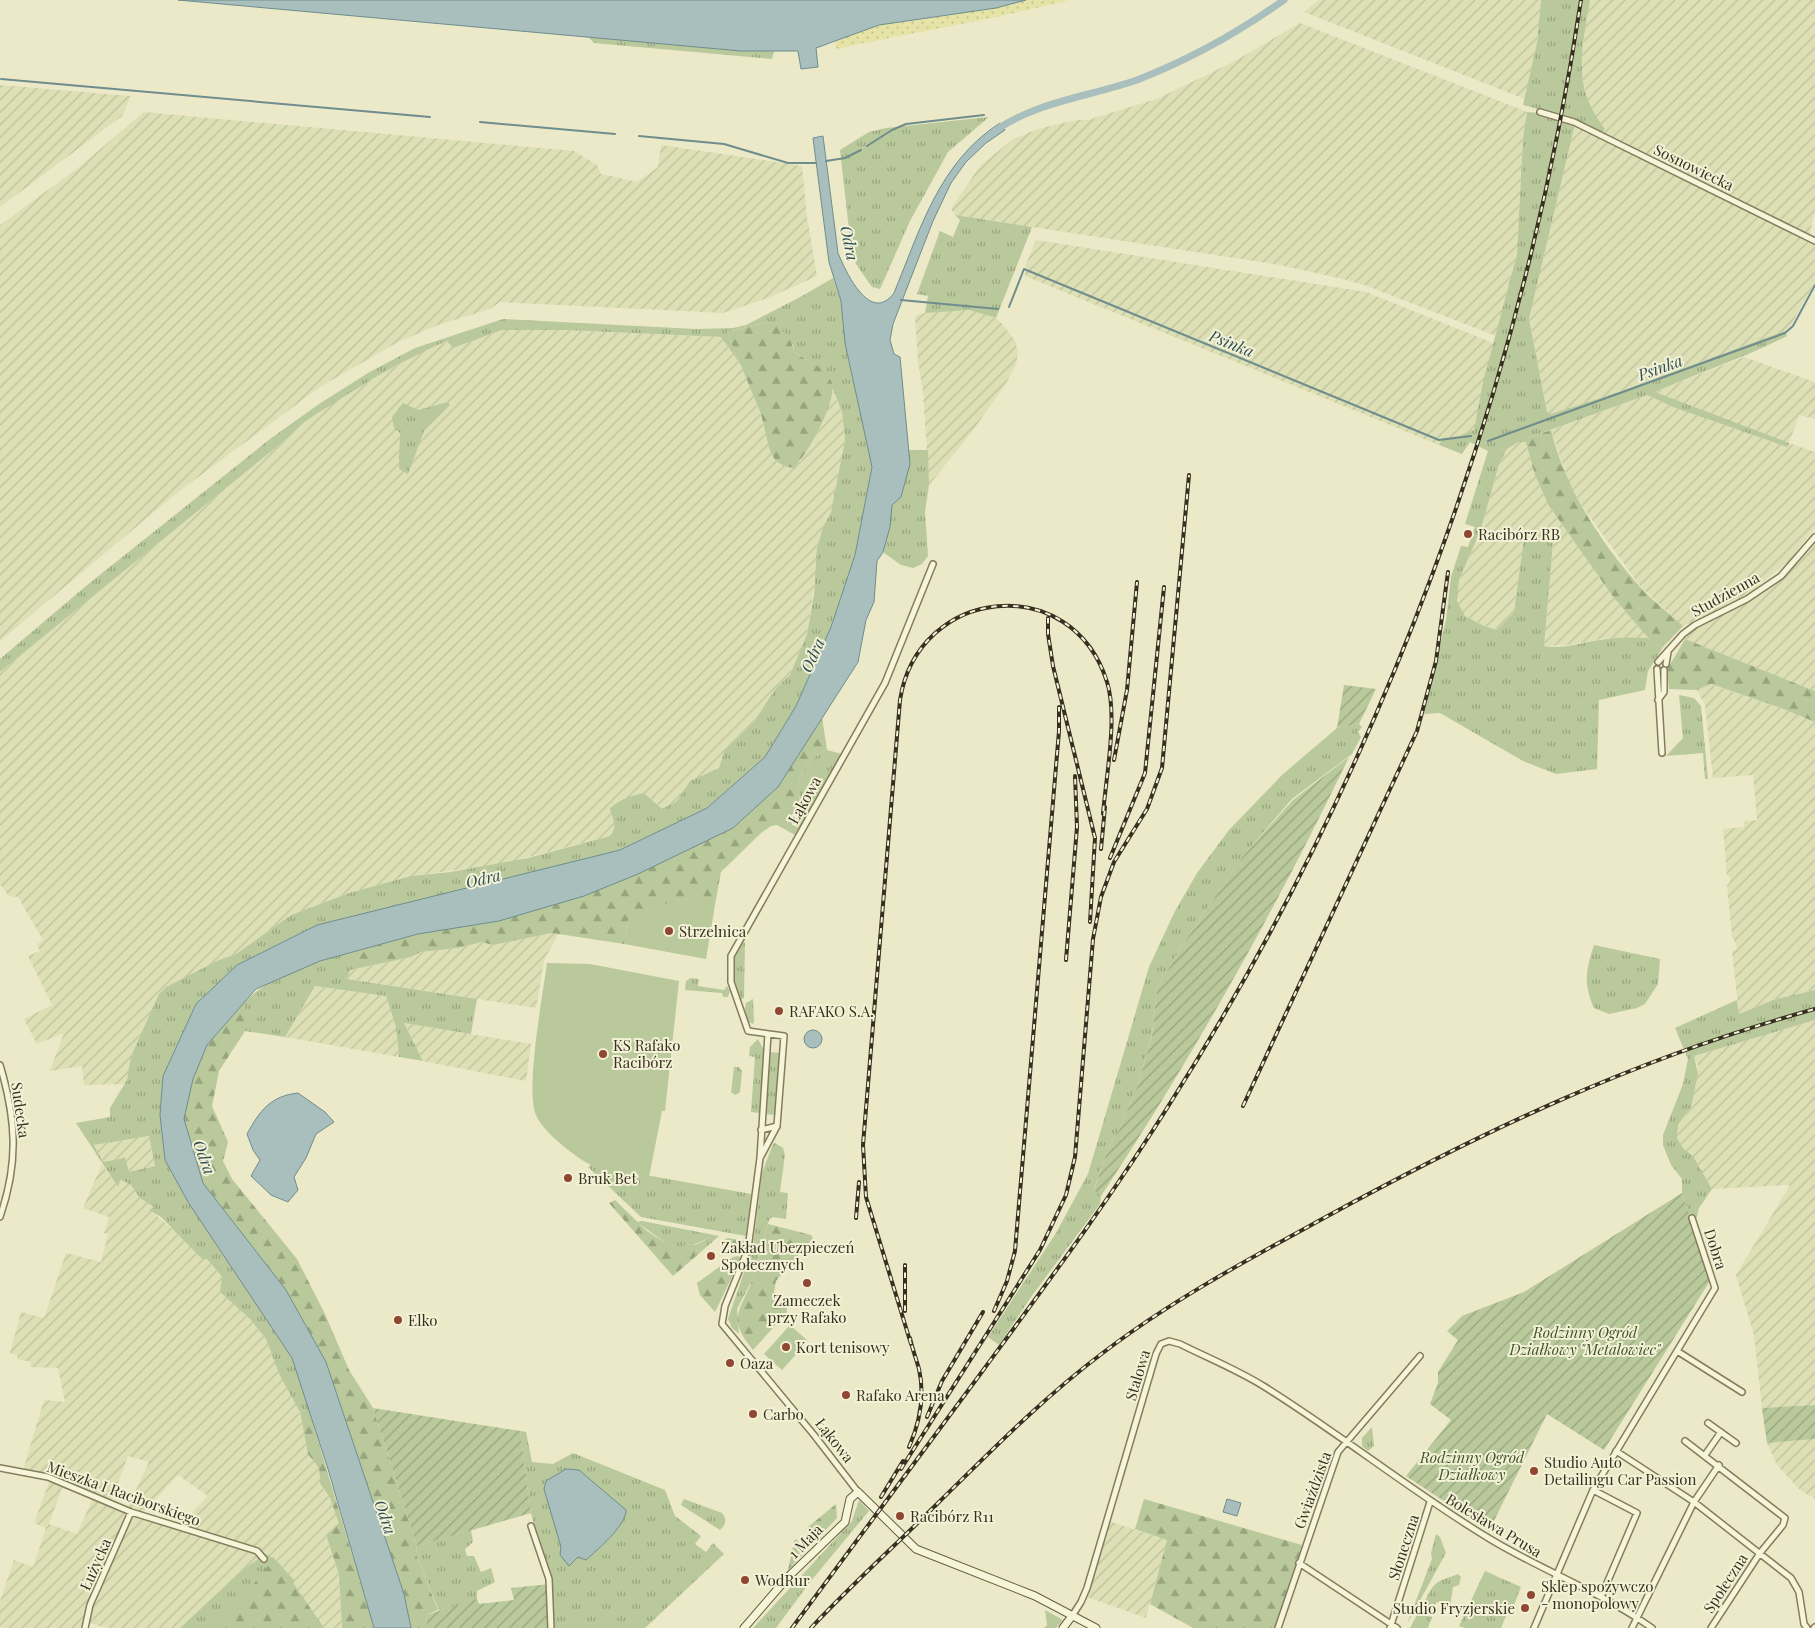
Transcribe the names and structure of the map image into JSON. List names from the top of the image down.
{
  "streets": {
    "street": [
      "Sosnowiecka",
      "Studzienna",
      "Łąkowa",
      "Sudecka",
      "Dobra",
      "Stalowa",
      "Gwiaździsta",
      "Mieszka I Raciborskiego",
      "Bolesława Prusa",
      "1 Maja",
      "Słoneczna",
      "Łużycka",
      "Społeczna"
    ]
  },
  "crossings": [
    ["Łąkowa", "Stalowa"],
    ["Łąkowa", "1 Maja"],
    ["Stalowa", "Gwiaździsta"],
    ["Stalowa", "Bolesława Prusa"],
    ["Gwiaździsta", "Bolesława Prusa"],
    ["Mieszka I Raciborskiego", "Łużycka"],
    ["Bolesława Prusa", "Słoneczna"]
  ],
  "water": ["Odra", "Psinka"],
  "parks": ["Rodzinny Ogród Działkowy \"Metalowiec\"", "Rodzinny Ogród Działkowy"],
  "places": [
    "Racibórz RB",
    "Strzelnica",
    "RAFAKO S.A.",
    "KS Rafako Racibórz",
    "Bruk Bet",
    "Zakład Ubezpieczeń Społecznych",
    "Zameczek przy Rafako",
    "Elko",
    "Kort tenisowy",
    "Oaza",
    "Rafako Arena",
    "Carbo",
    "Studio Auto Detailingu Car Passion",
    "Racibórz R11",
    "WodRur",
    "Sklep spożywczo - monopolowy",
    "Studio Fryzjerskie"
  ]
}
